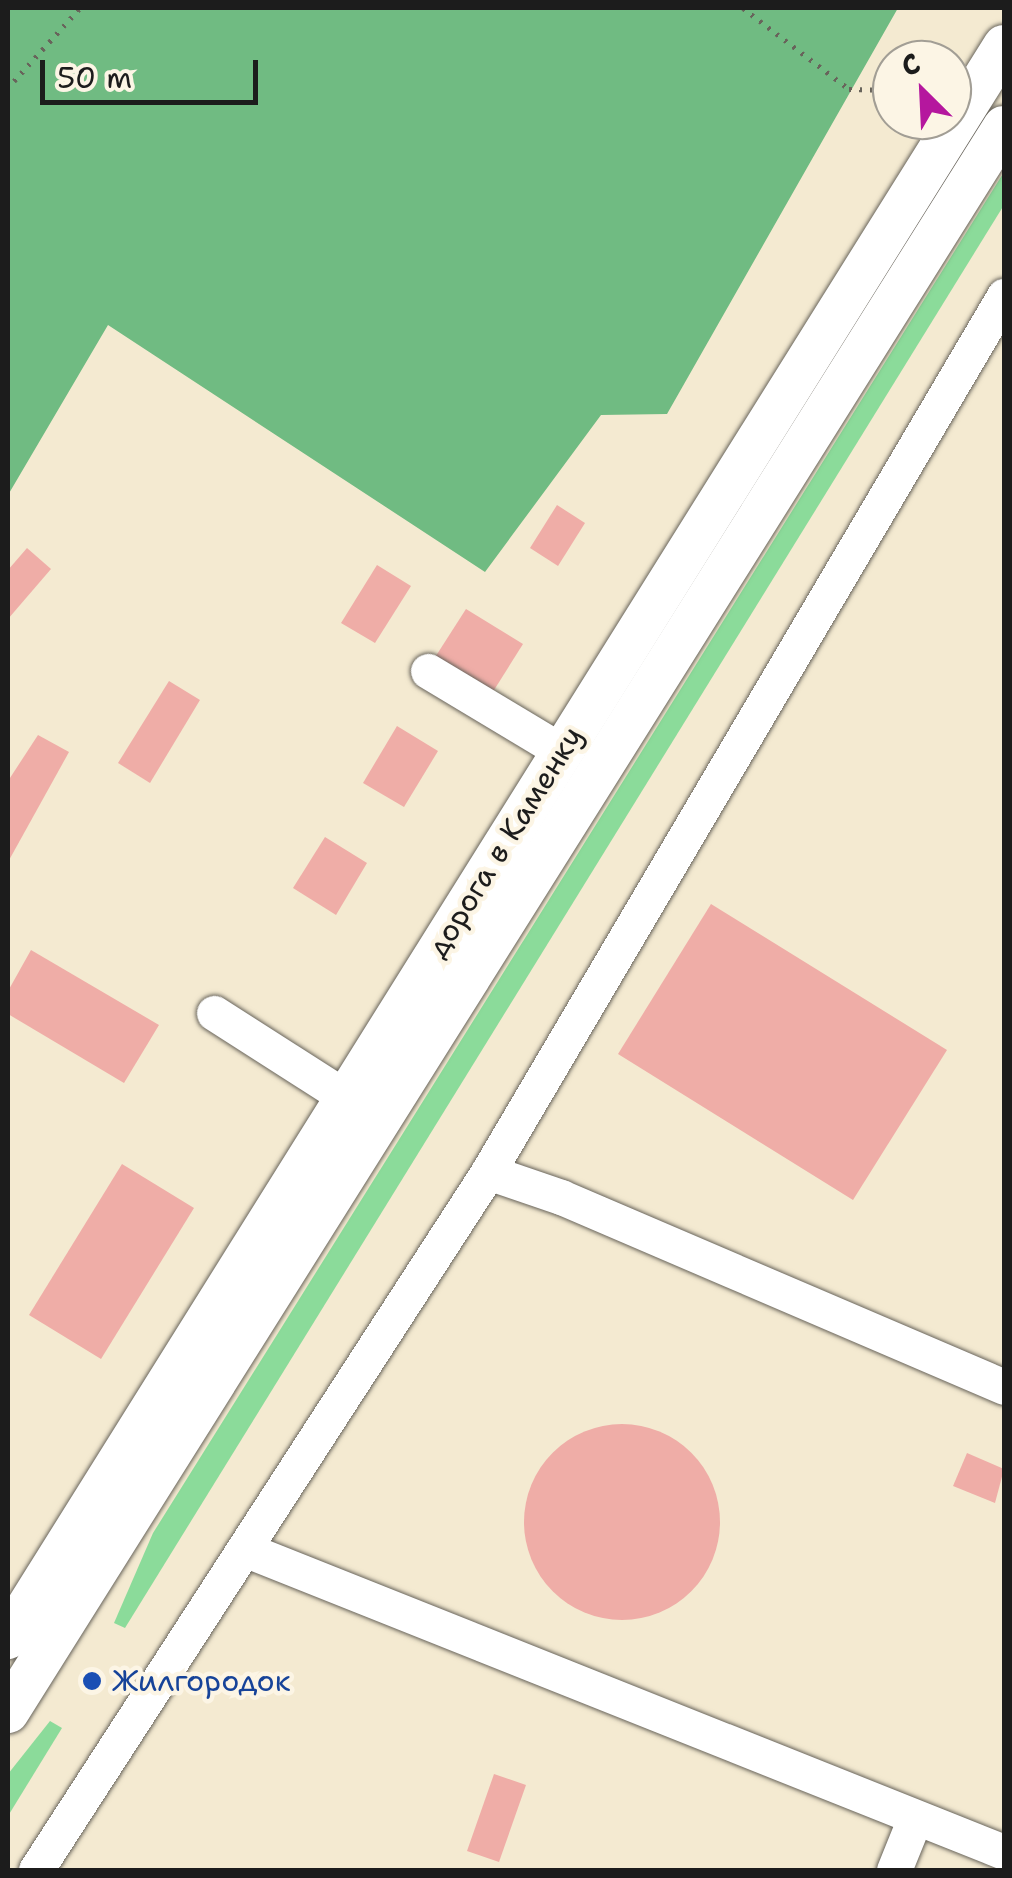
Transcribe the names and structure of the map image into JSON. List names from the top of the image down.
{
  "streets": {
    "main road": ["дорога в Каменку"]
  },
  "places": ["Жилгородок"],
  "scale_bar": "50 m",
  "north": "top left"
}
